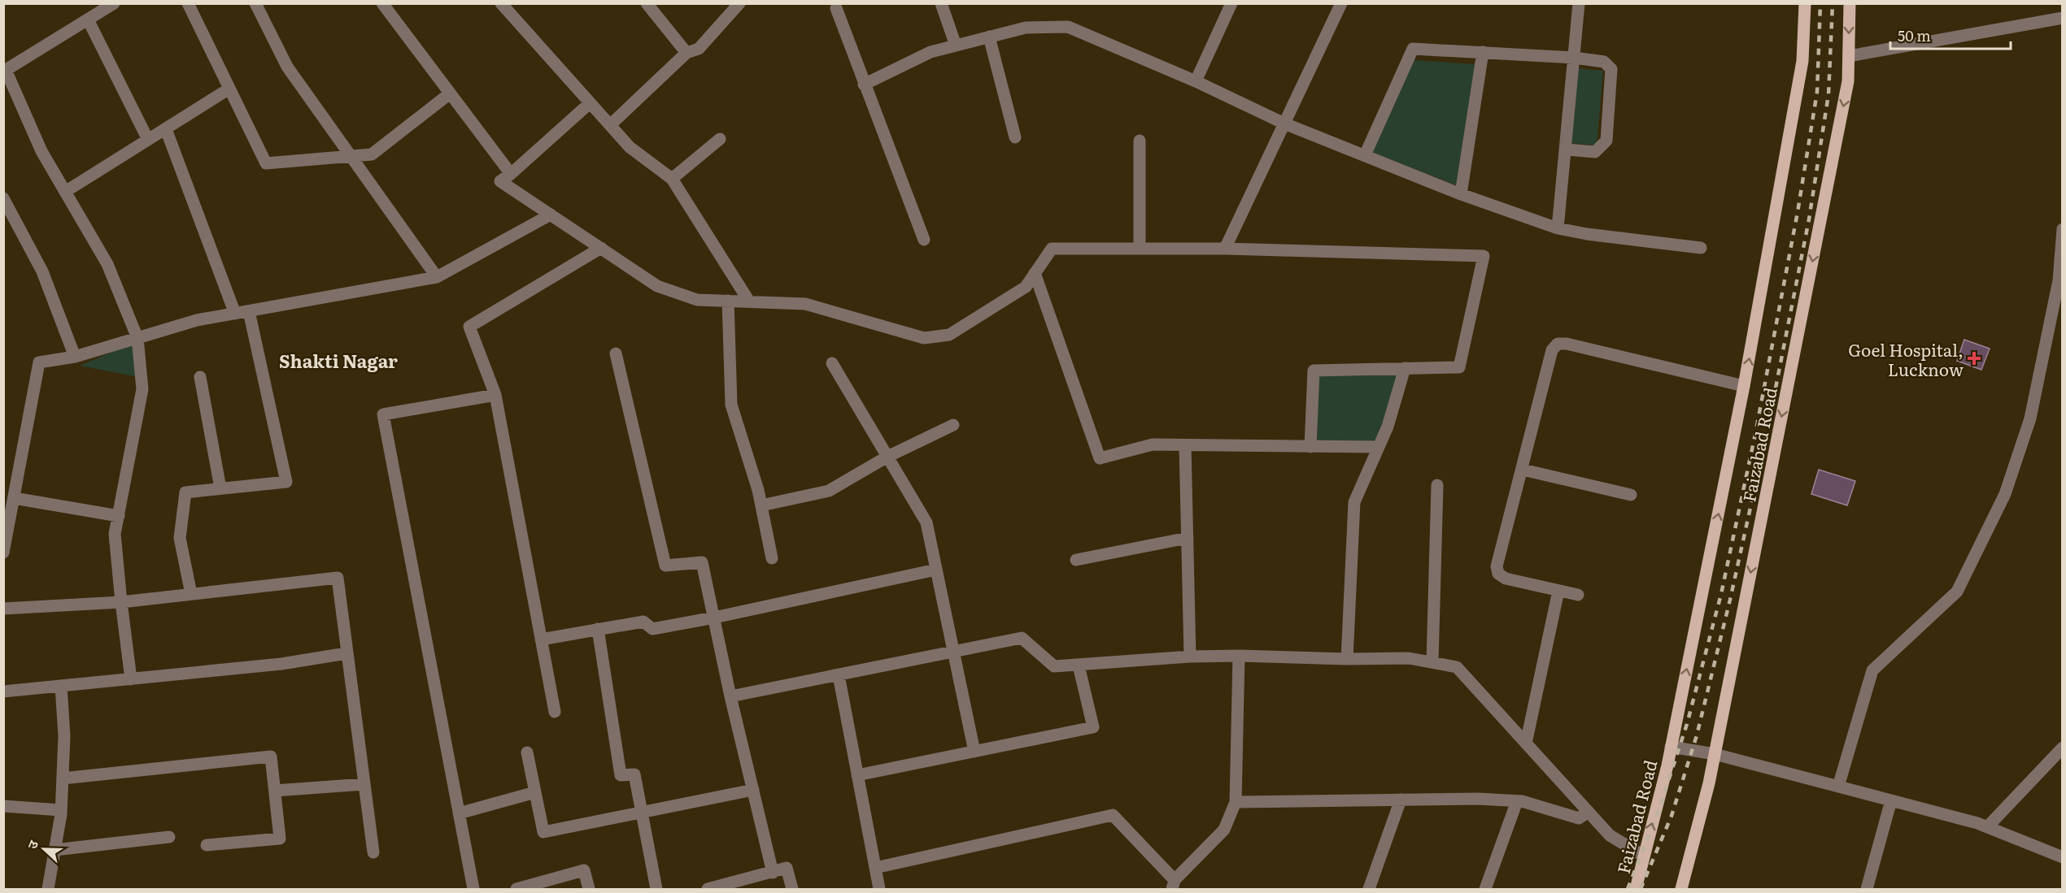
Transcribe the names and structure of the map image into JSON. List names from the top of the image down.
{
  "streets": {
    "main road": ["Faizabad Road"]
  },
  "districts": ["Shakti Nagar"],
  "places": {
    "health": ["Goel Hospital, Lucknow"]
  },
  "scale_bar": "50 m",
  "north": "left"
}
